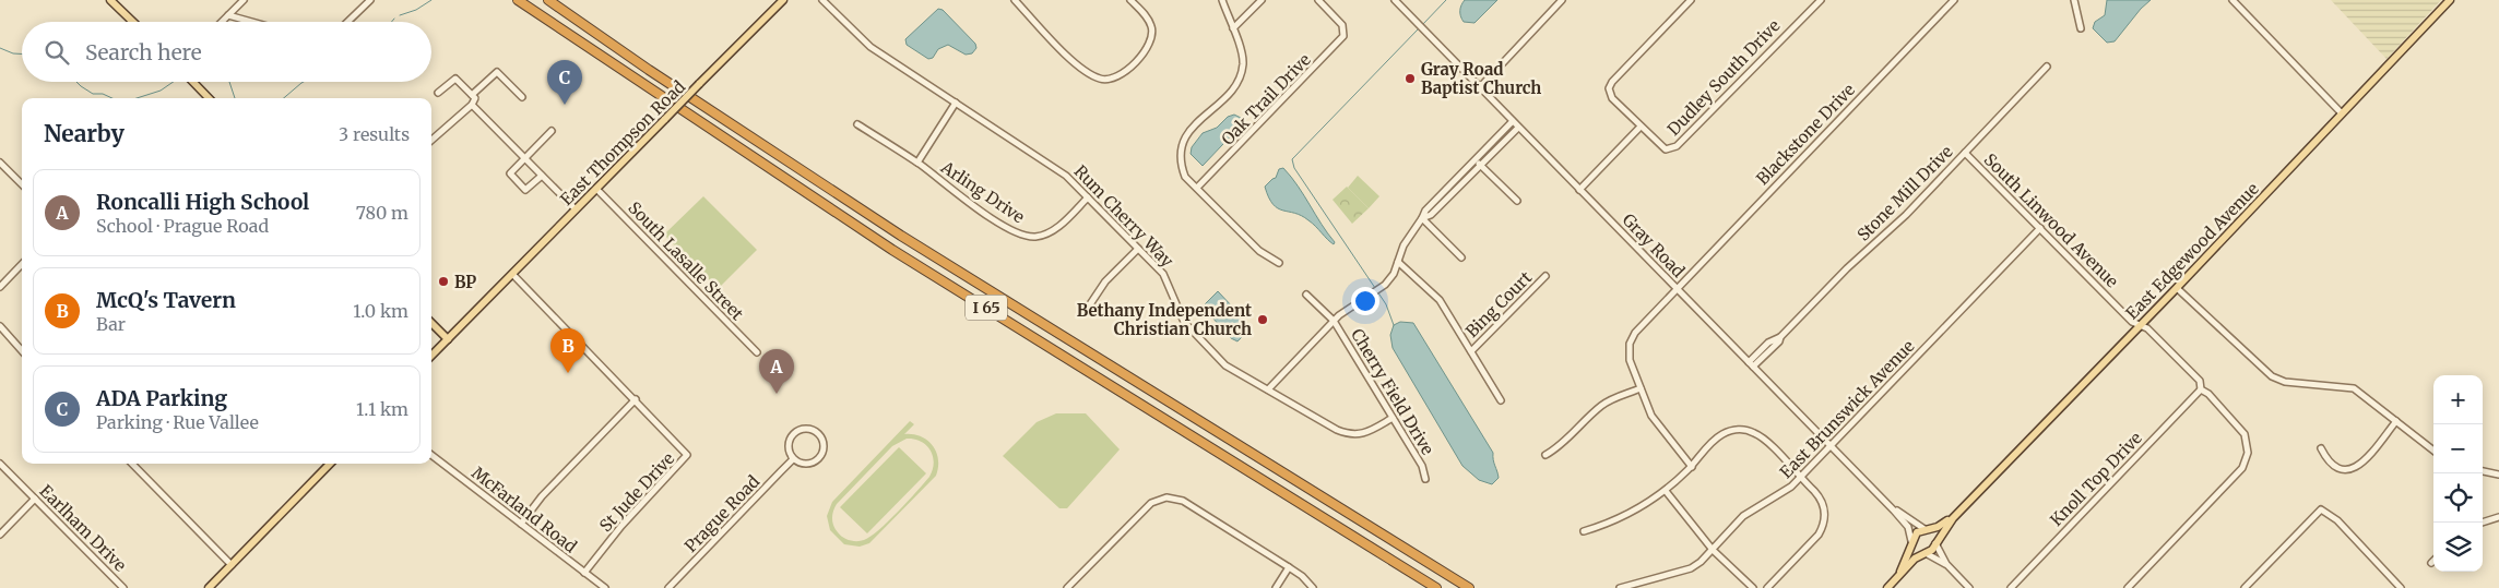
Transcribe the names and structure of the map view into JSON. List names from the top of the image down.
{
  "streets": {
    "highway": ["I 65"],
    "main road": ["East Thompson Road", "East Edgewood Avenue"],
    "street": [
      "Dudley South Drive",
      "Oak Trail Drive",
      "Blackstone Drive",
      "Arling Drive",
      "Stone Mill Drive",
      "Rum Cherry Way",
      "South Linwood Avenue",
      "Gray Road",
      "South Lasalle Street",
      "Bing Court",
      "Cherry Field Drive",
      "East Brunswick Avenue",
      "Knoll Top Drive",
      "St Jude Drive",
      "McFarland Road",
      "Prague Road",
      "Earlham Drive"
    ]
  },
  "crossings": [
    ["Blackstone Drive", "Gray Road"],
    ["East Thompson Road", "South Lasalle Street"],
    ["Arling Drive", "Rum Cherry Way"],
    ["Stone Mill Drive", "South Linwood Avenue"],
    ["Stone Mill Drive", "Gray Road"],
    ["Rum Cherry Way", "Cherry Field Drive"],
    ["South Linwood Avenue", "East Edgewood Avenue"],
    ["South Linwood Avenue", "East Brunswick Avenue"],
    ["South Linwood Avenue", "Knoll Top Drive"],
    ["Gray Road", "East Edgewood Avenue"],
    ["Gray Road", "East Brunswick Avenue"],
    ["St Jude Drive", "McFarland Road"]
  ],
  "places": ["Gray Road Baptist Church", "BP", "Bethany Independent Christian Church"],
  "page": {
    "search": "Search here",
    "pins": ["C", "B", "A"],
    "heading": ["Nearby", "3 results"],
    "list": [
      {
        "mark": "A",
        "name": "Roncalli High School",
        "note": "School · Prague Road",
        "value": "780 m"
      },
      {
        "mark": "B",
        "name": "McQ's Tavern",
        "note": "Bar",
        "value": "1.0 km"
      },
      {
        "mark": "C",
        "name": "ADA Parking",
        "note": "Parking · Rue Vallee",
        "value": "1.1 km"
      }
    ],
    "map_buttons": ["+", "−"]
  }
}
